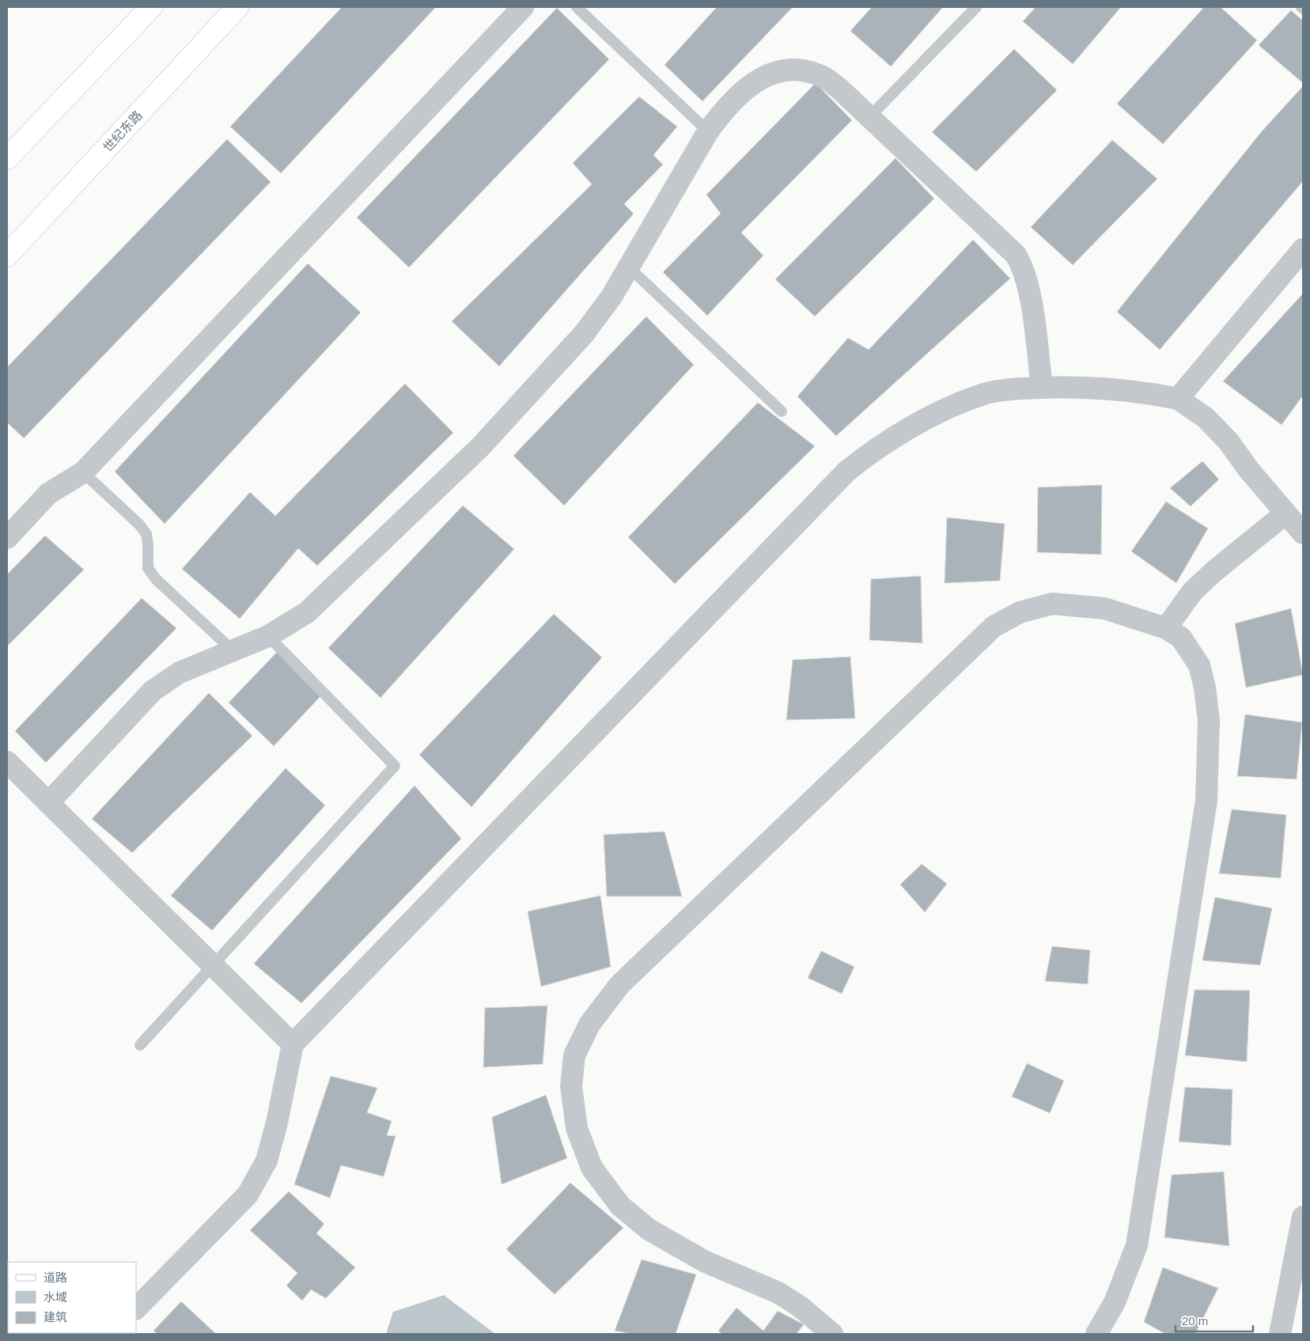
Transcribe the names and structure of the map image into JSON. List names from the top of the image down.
{
  "streets": {
    "main road": ["世纪东路"]
  },
  "legend": ["道路", "水域", "建筑"],
  "scale_bar": "20 m"
}
